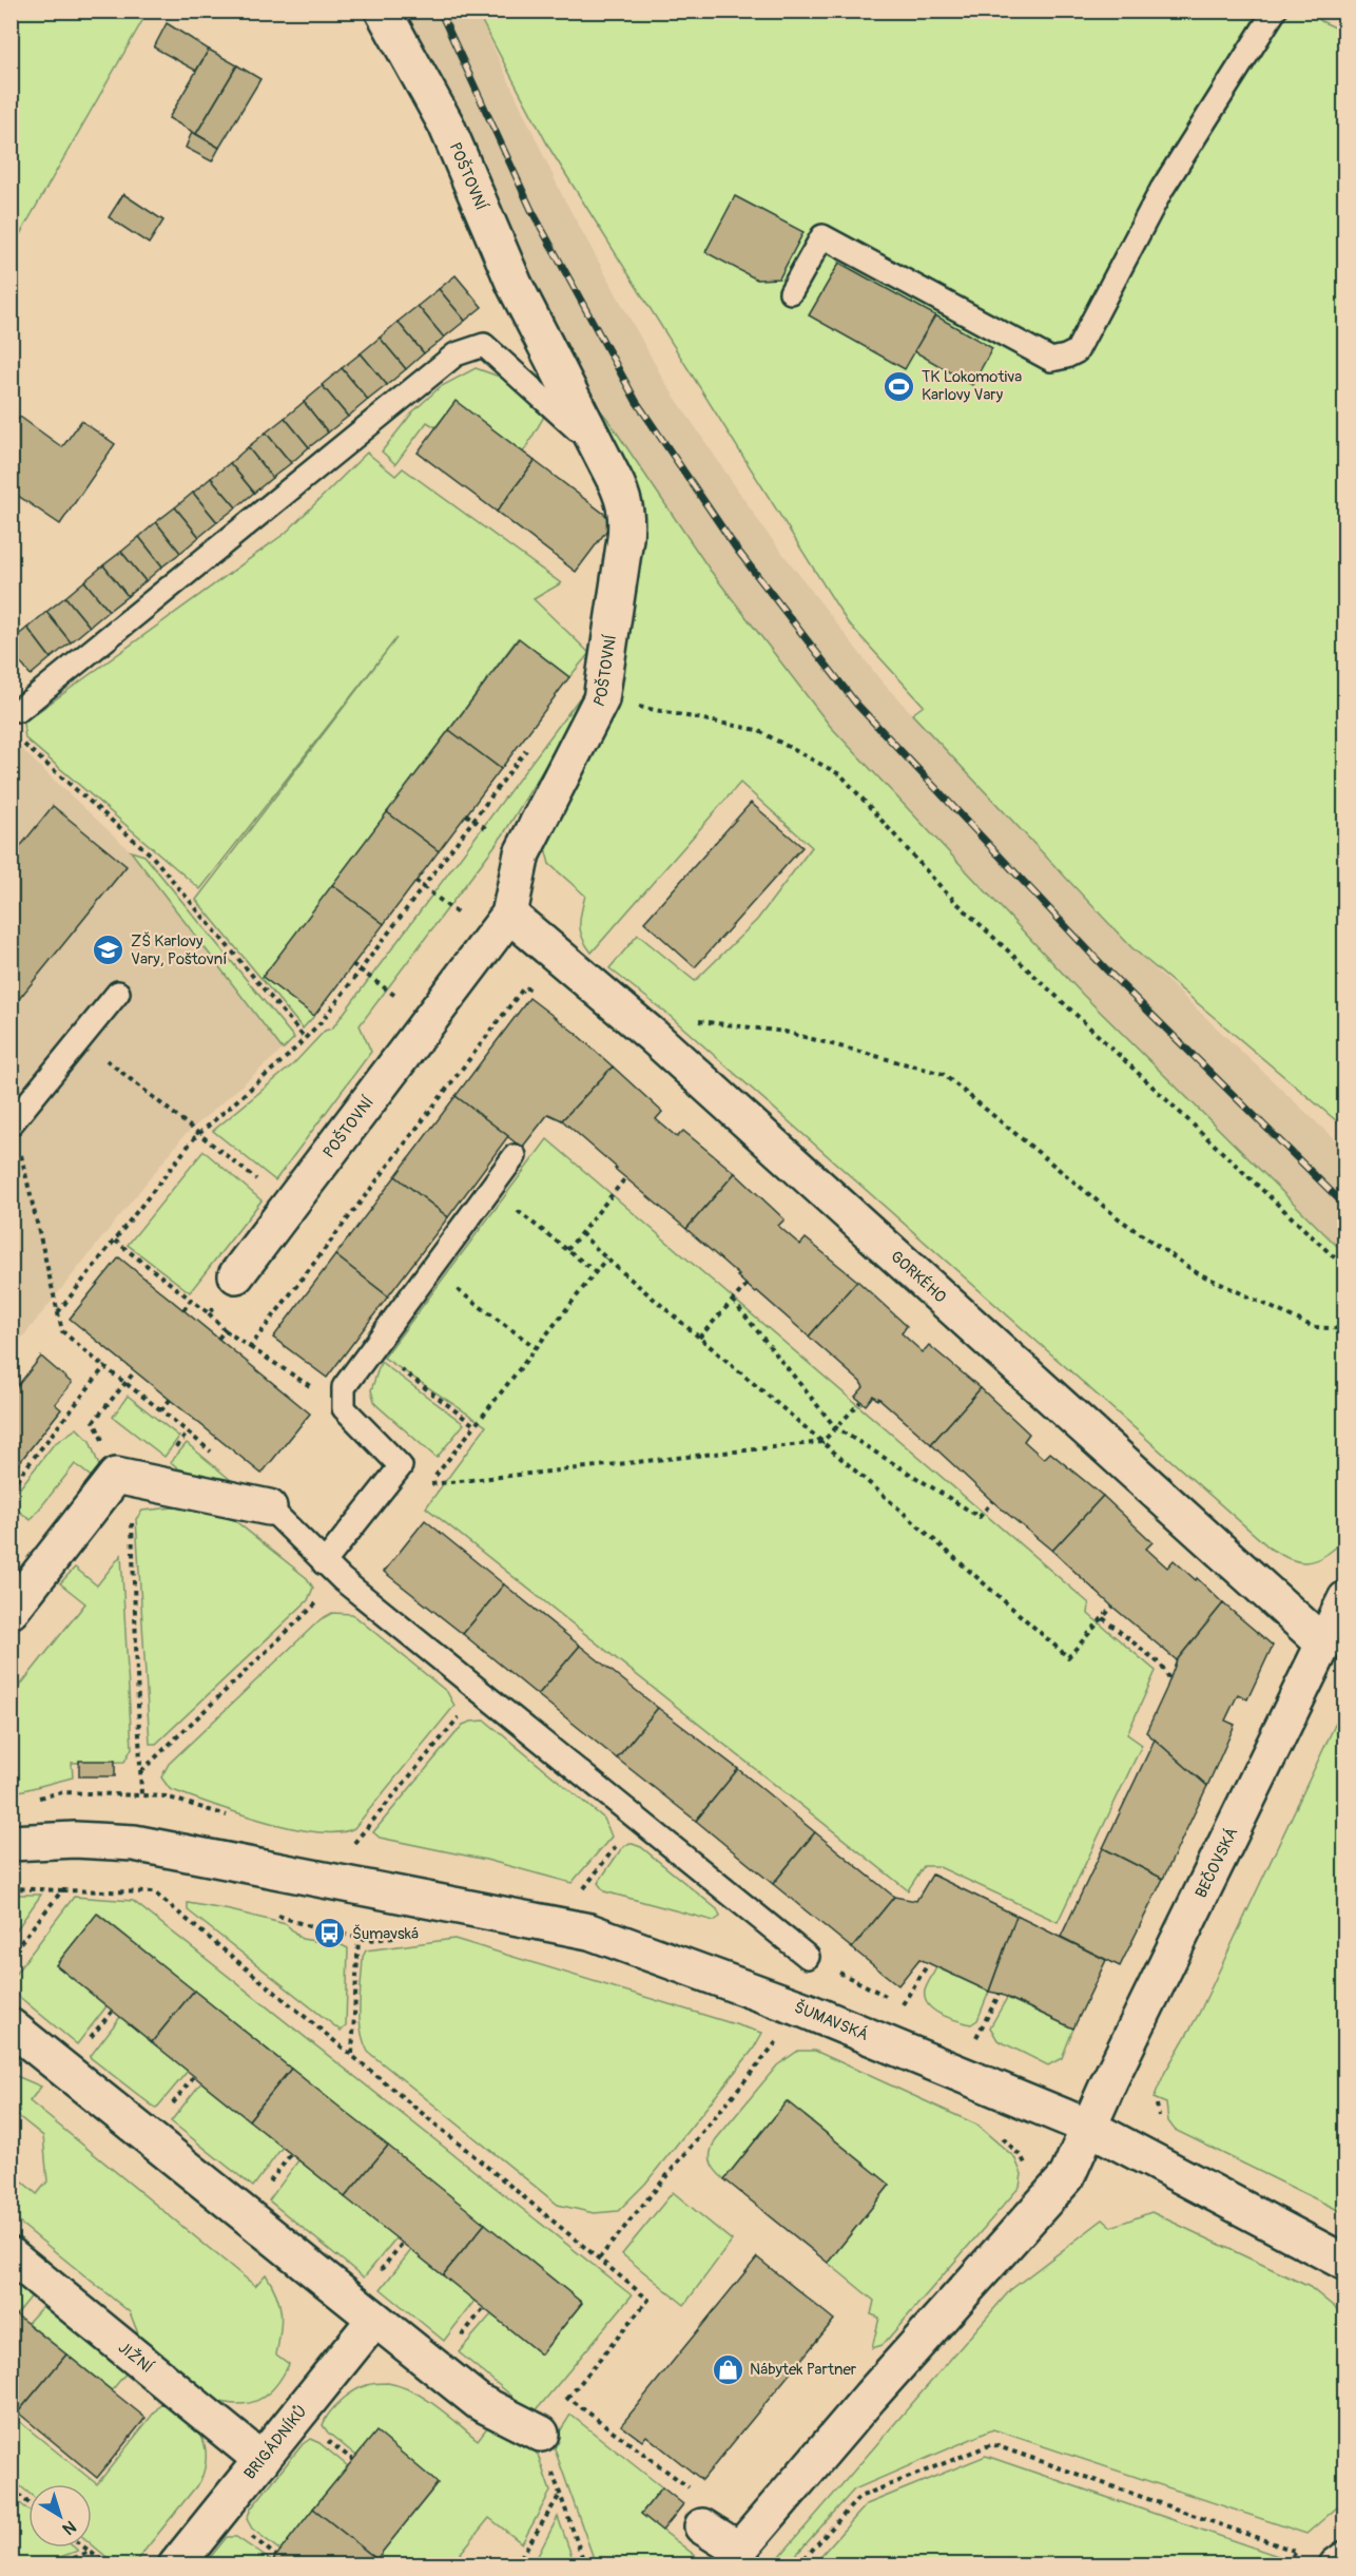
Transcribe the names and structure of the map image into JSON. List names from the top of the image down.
{
  "streets": {
    "street": [
      "POŠTOVNÍ",
      "GORKÉHO",
      "BEČOVSKÁ",
      "ŠUMAVSKÁ",
      "JIŽNÍ",
      "BRIGÁDNÍKŮ"
    ]
  },
  "crossings": [
    ["POŠTOVNÍ", "GORKÉHO"],
    ["GORKÉHO", "BEČOVSKÁ"],
    ["BEČOVSKÁ", "ŠUMAVSKÁ"],
    ["JIŽNÍ", "BRIGÁDNÍKŮ"]
  ],
  "places": {
    "sports": ["TK Lokomotiva Karlovy Vary"],
    "school or university": ["ZŠ Karlovy Vary, Poštovní"],
    "bus stop": ["Šumavská"],
    "shop": ["Nábytek Partner"]
  },
  "north": "bottom right"
}
